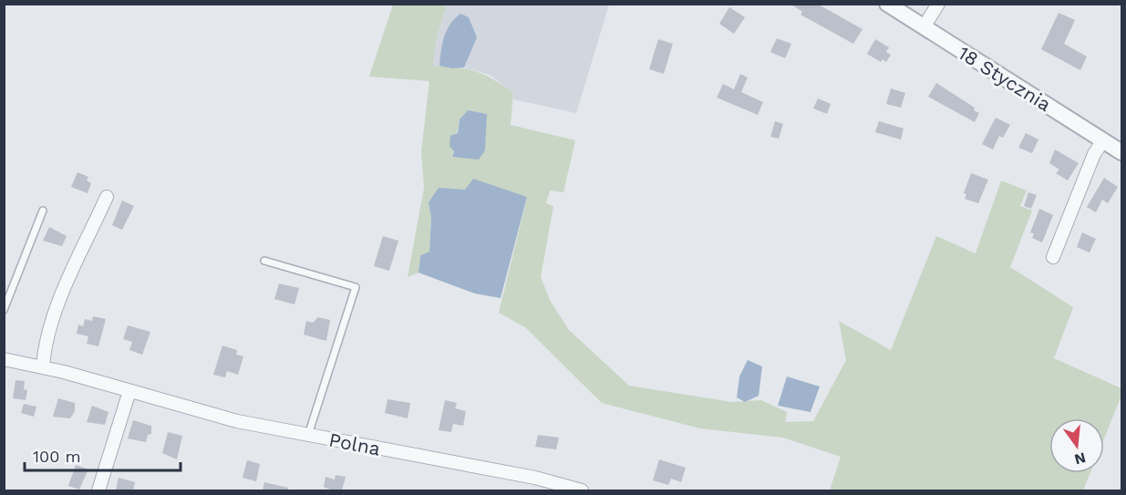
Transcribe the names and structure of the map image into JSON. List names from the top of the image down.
{
  "streets": {
    "street": ["18 Stycznia", "Polna"]
  },
  "scale_bar": "100 m",
  "north": "bottom"
}
